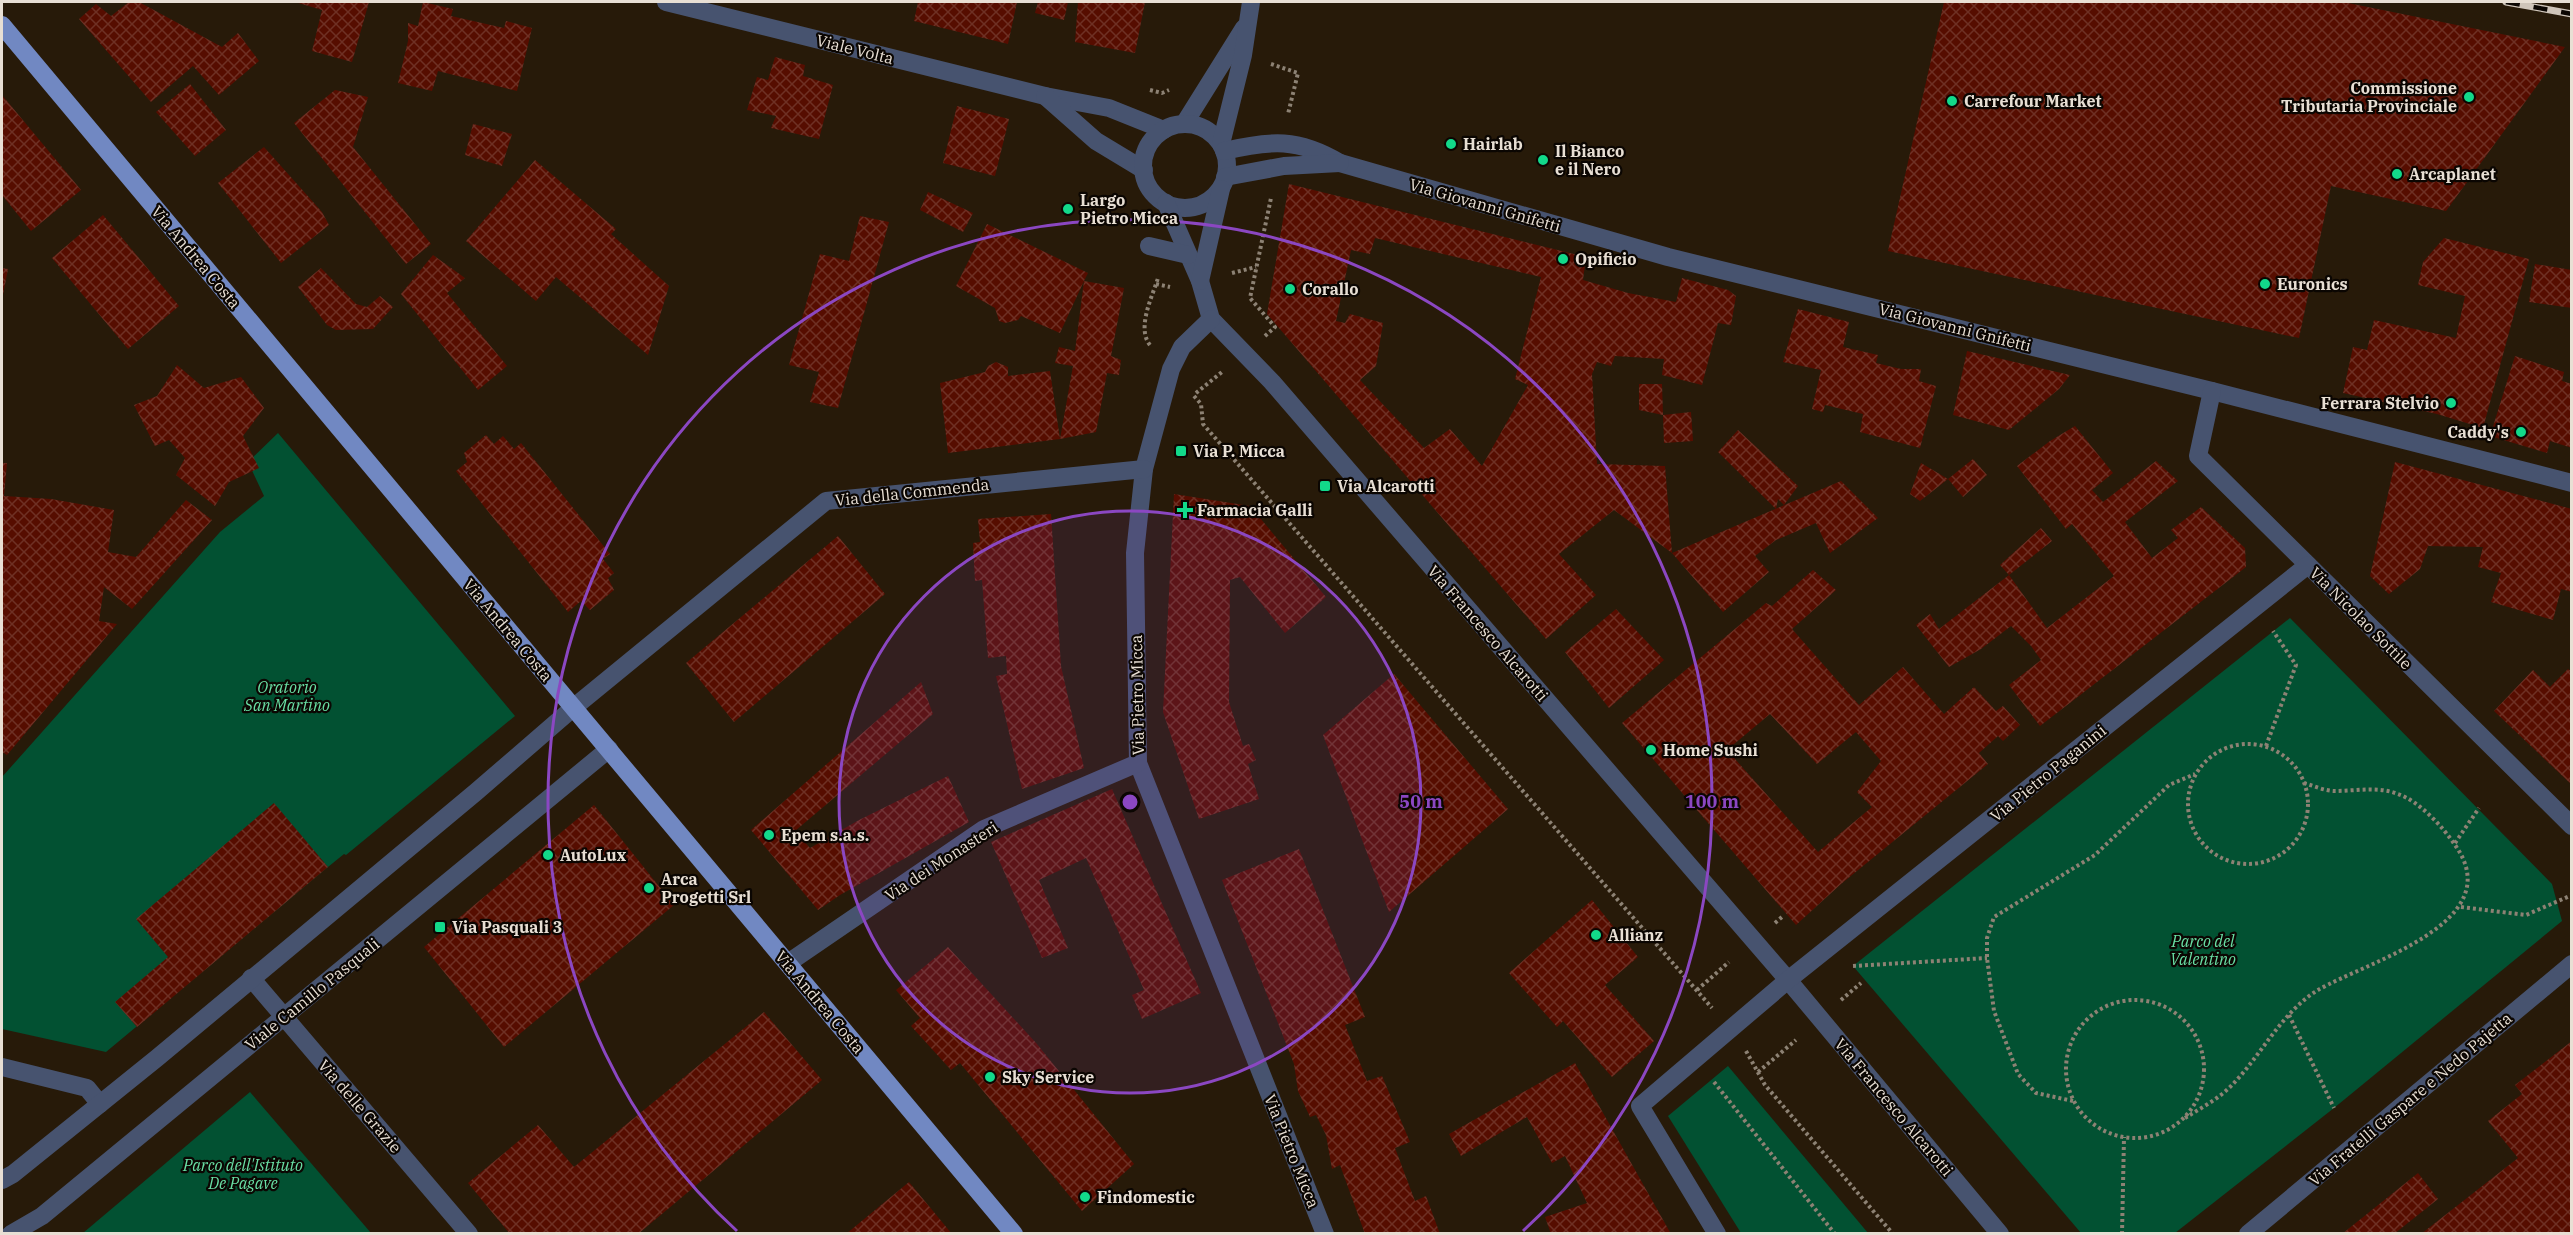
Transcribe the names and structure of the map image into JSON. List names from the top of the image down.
{
  "streets": {
    "main road": ["Via Andrea Costa"],
    "street": [
      "Viale Volta",
      "Via Giovanni Gnifetti",
      "Via della Commenda",
      "Via Nicolao Sottile",
      "Via Francesco Alcarotti",
      "Via Pietro Micca",
      "Via Pietro Paganini",
      "Via dei Monasteri",
      "Viale Camillo Pasquali",
      "Via Fratelli Gaspare e Nedo Pajetta",
      "Via delle Grazie"
    ]
  },
  "crossings": [
    ["Viale Volta", "Via Giovanni Gnifetti"],
    ["Via Giovanni Gnifetti", "Via Nicolao Sottile"],
    ["Via Andrea Costa", "Via della Commenda"],
    ["Via Andrea Costa", "Via dei Monasteri"],
    ["Via Andrea Costa", "Viale Camillo Pasquali"],
    ["Via della Commenda", "Via Pietro Micca"],
    ["Via Nicolao Sottile", "Via Pietro Paganini"],
    ["Via Francesco Alcarotti", "Via Pietro Micca"],
    ["Via Francesco Alcarotti", "Via Pietro Paganini"],
    ["Via Pietro Micca", "Via dei Monasteri"],
    ["Viale Camillo Pasquali", "Via delle Grazie"]
  ],
  "parks": ["Oratorio San Martino", "Parco del Valentino", "Parco dell'Istituto De Pagave"],
  "places": {
    "other": [
      "Commissione Tributaria Provinciale",
      "Carrefour Market",
      "Hairlab",
      "Il Bianco e il Nero",
      "Arcaplanet",
      "Largo Pietro Micca",
      "Opificio",
      "Euronics",
      "Corallo",
      "Ferrara Stelvio",
      "Caddy's",
      "Home Sushi",
      "Epem s.a.s.",
      "AutoLux",
      "Arca Progetti Srl",
      "Allianz",
      "Sky Service",
      "Findomestic"
    ],
    "transit": ["Via P. Micca", "Via Alcarotti", "Via Pasquali 3"],
    "health": ["Farmacia Galli"]
  },
  "rings": ["50 m", "100 m"]
}
